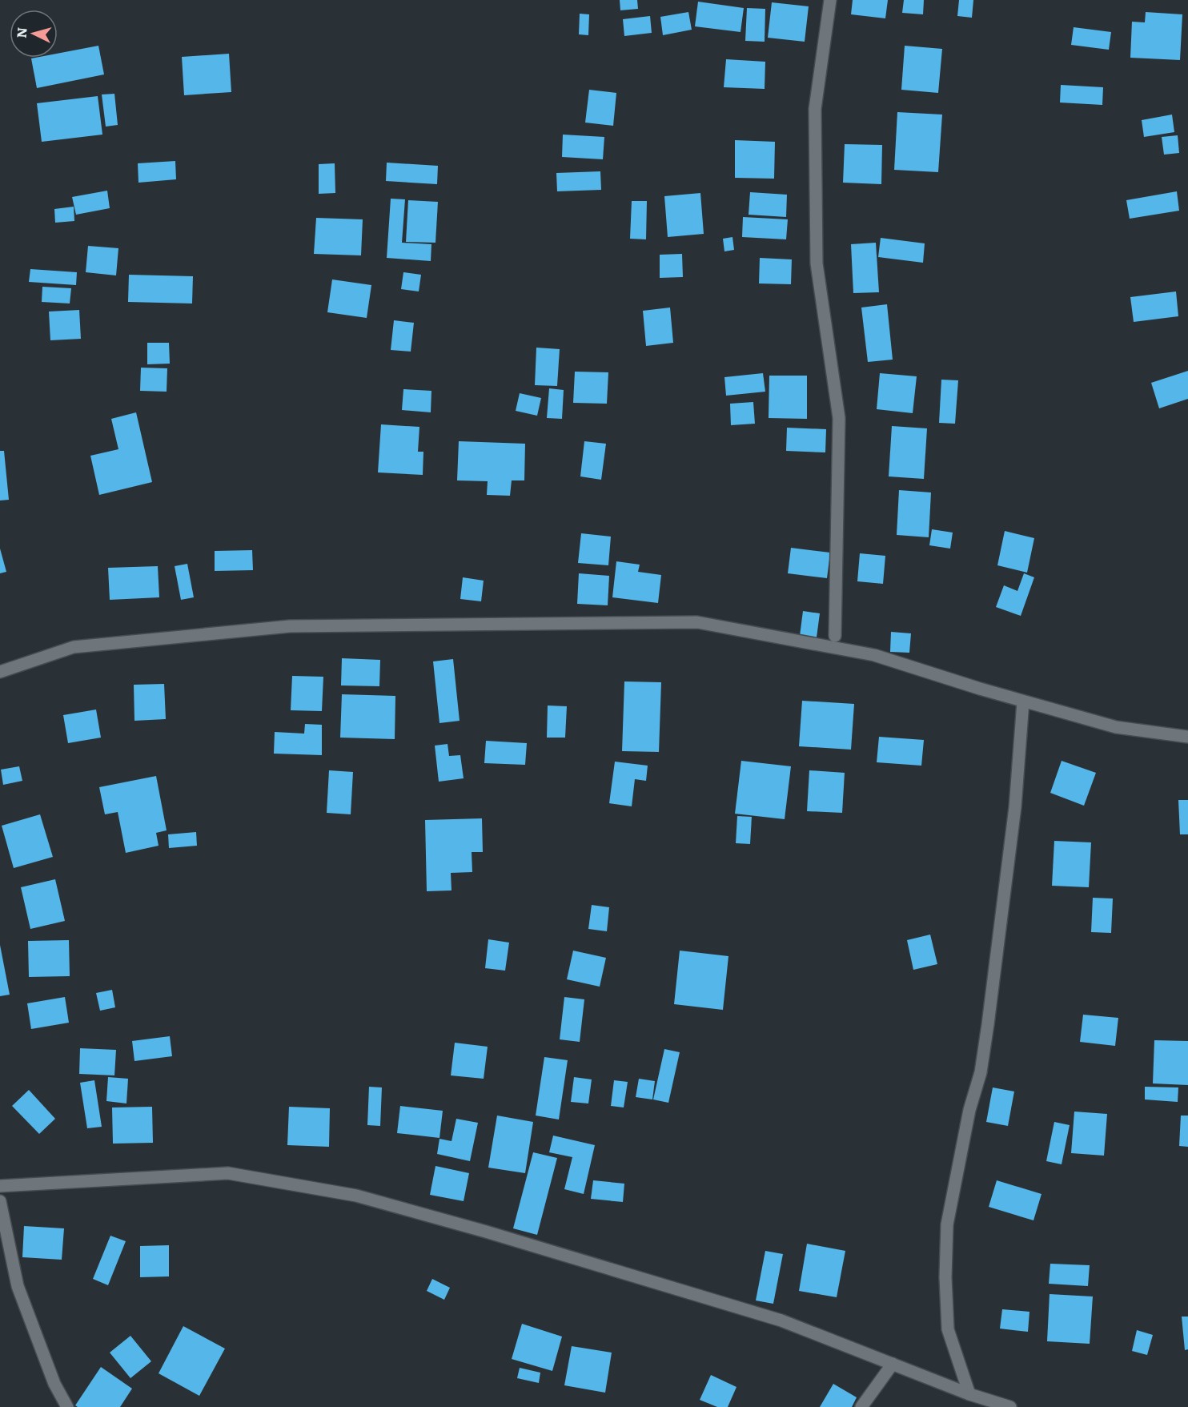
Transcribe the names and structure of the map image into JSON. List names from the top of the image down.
{
  "north": "left"
}
